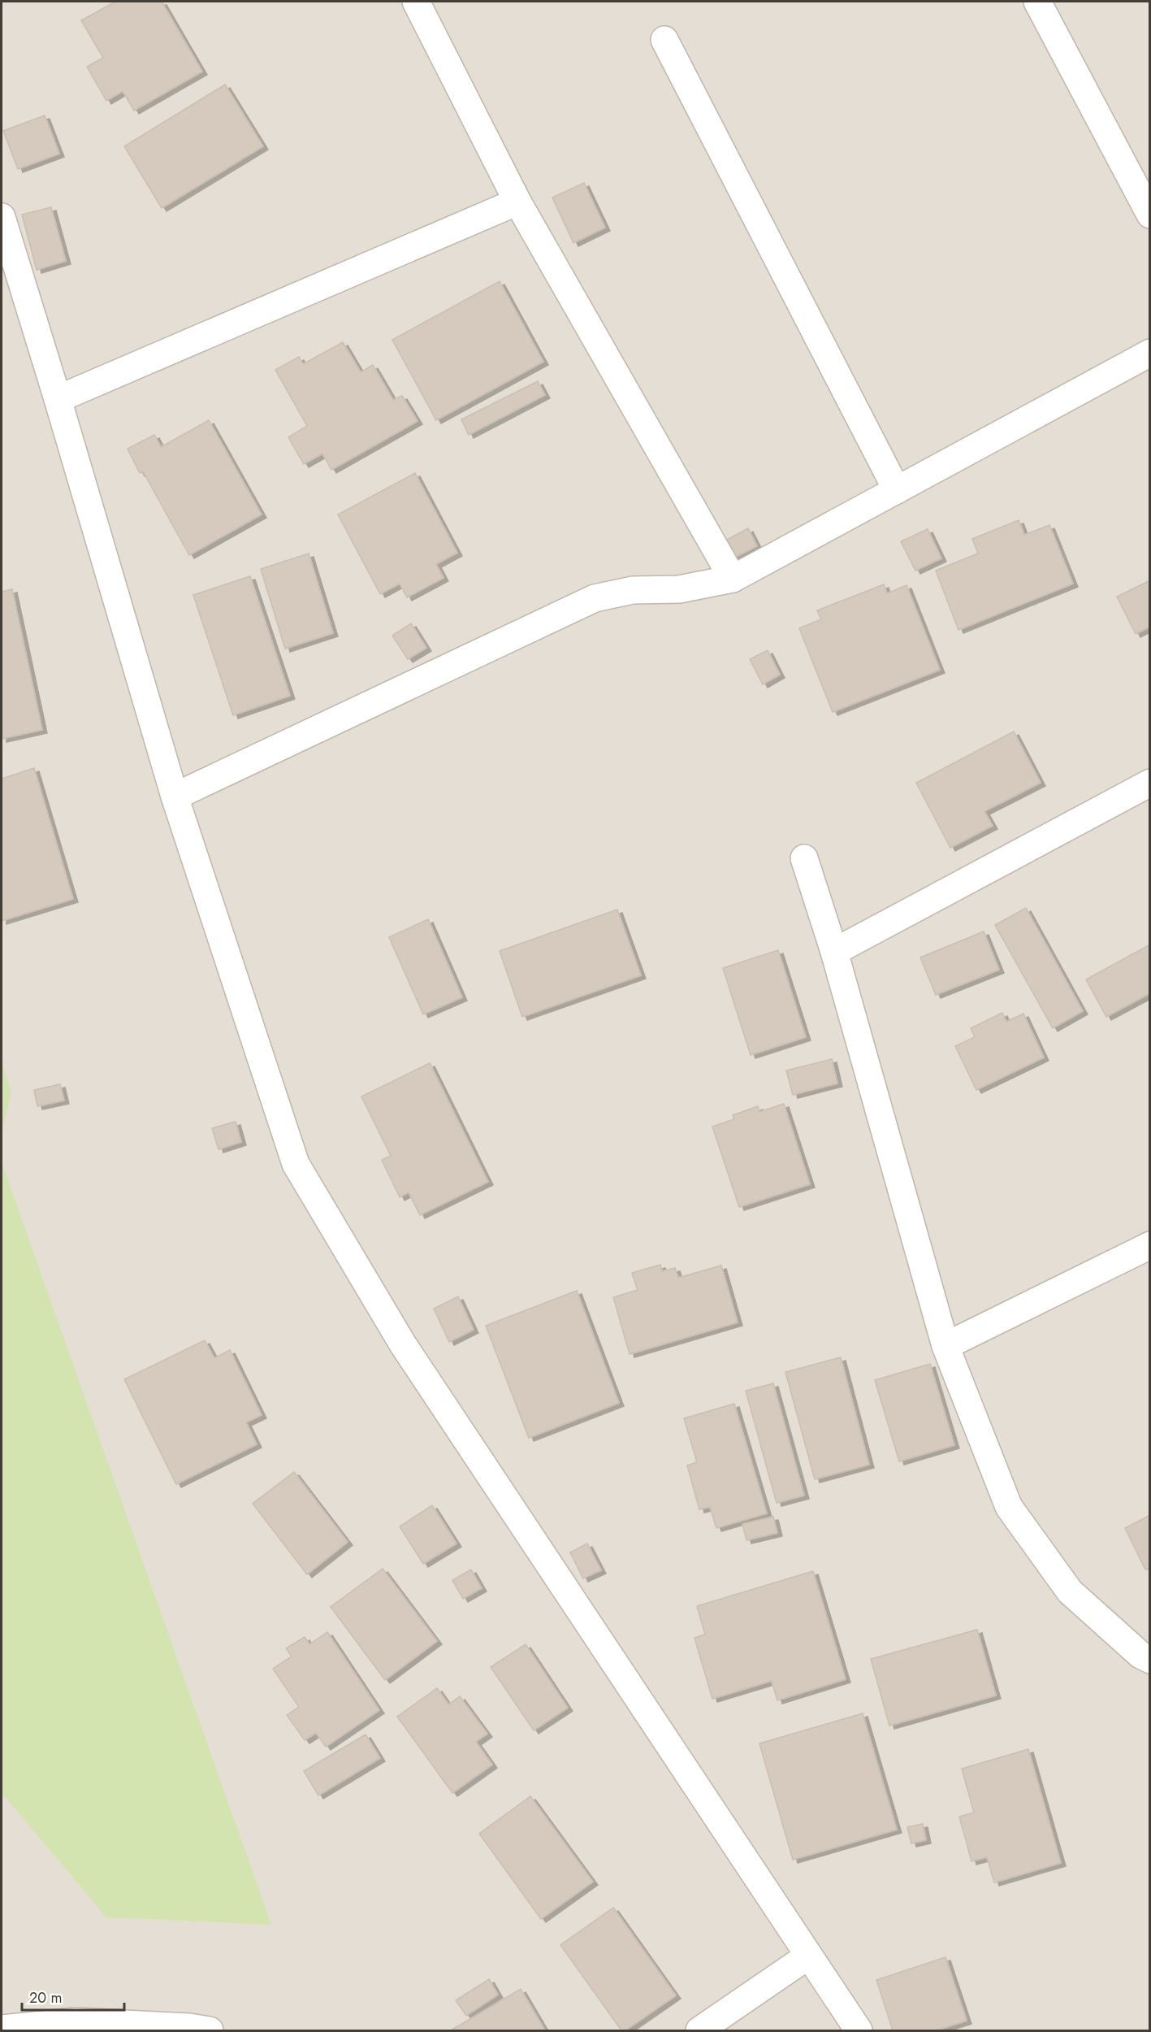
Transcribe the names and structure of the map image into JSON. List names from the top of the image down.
{
  "scale_bar": "20 m"
}
